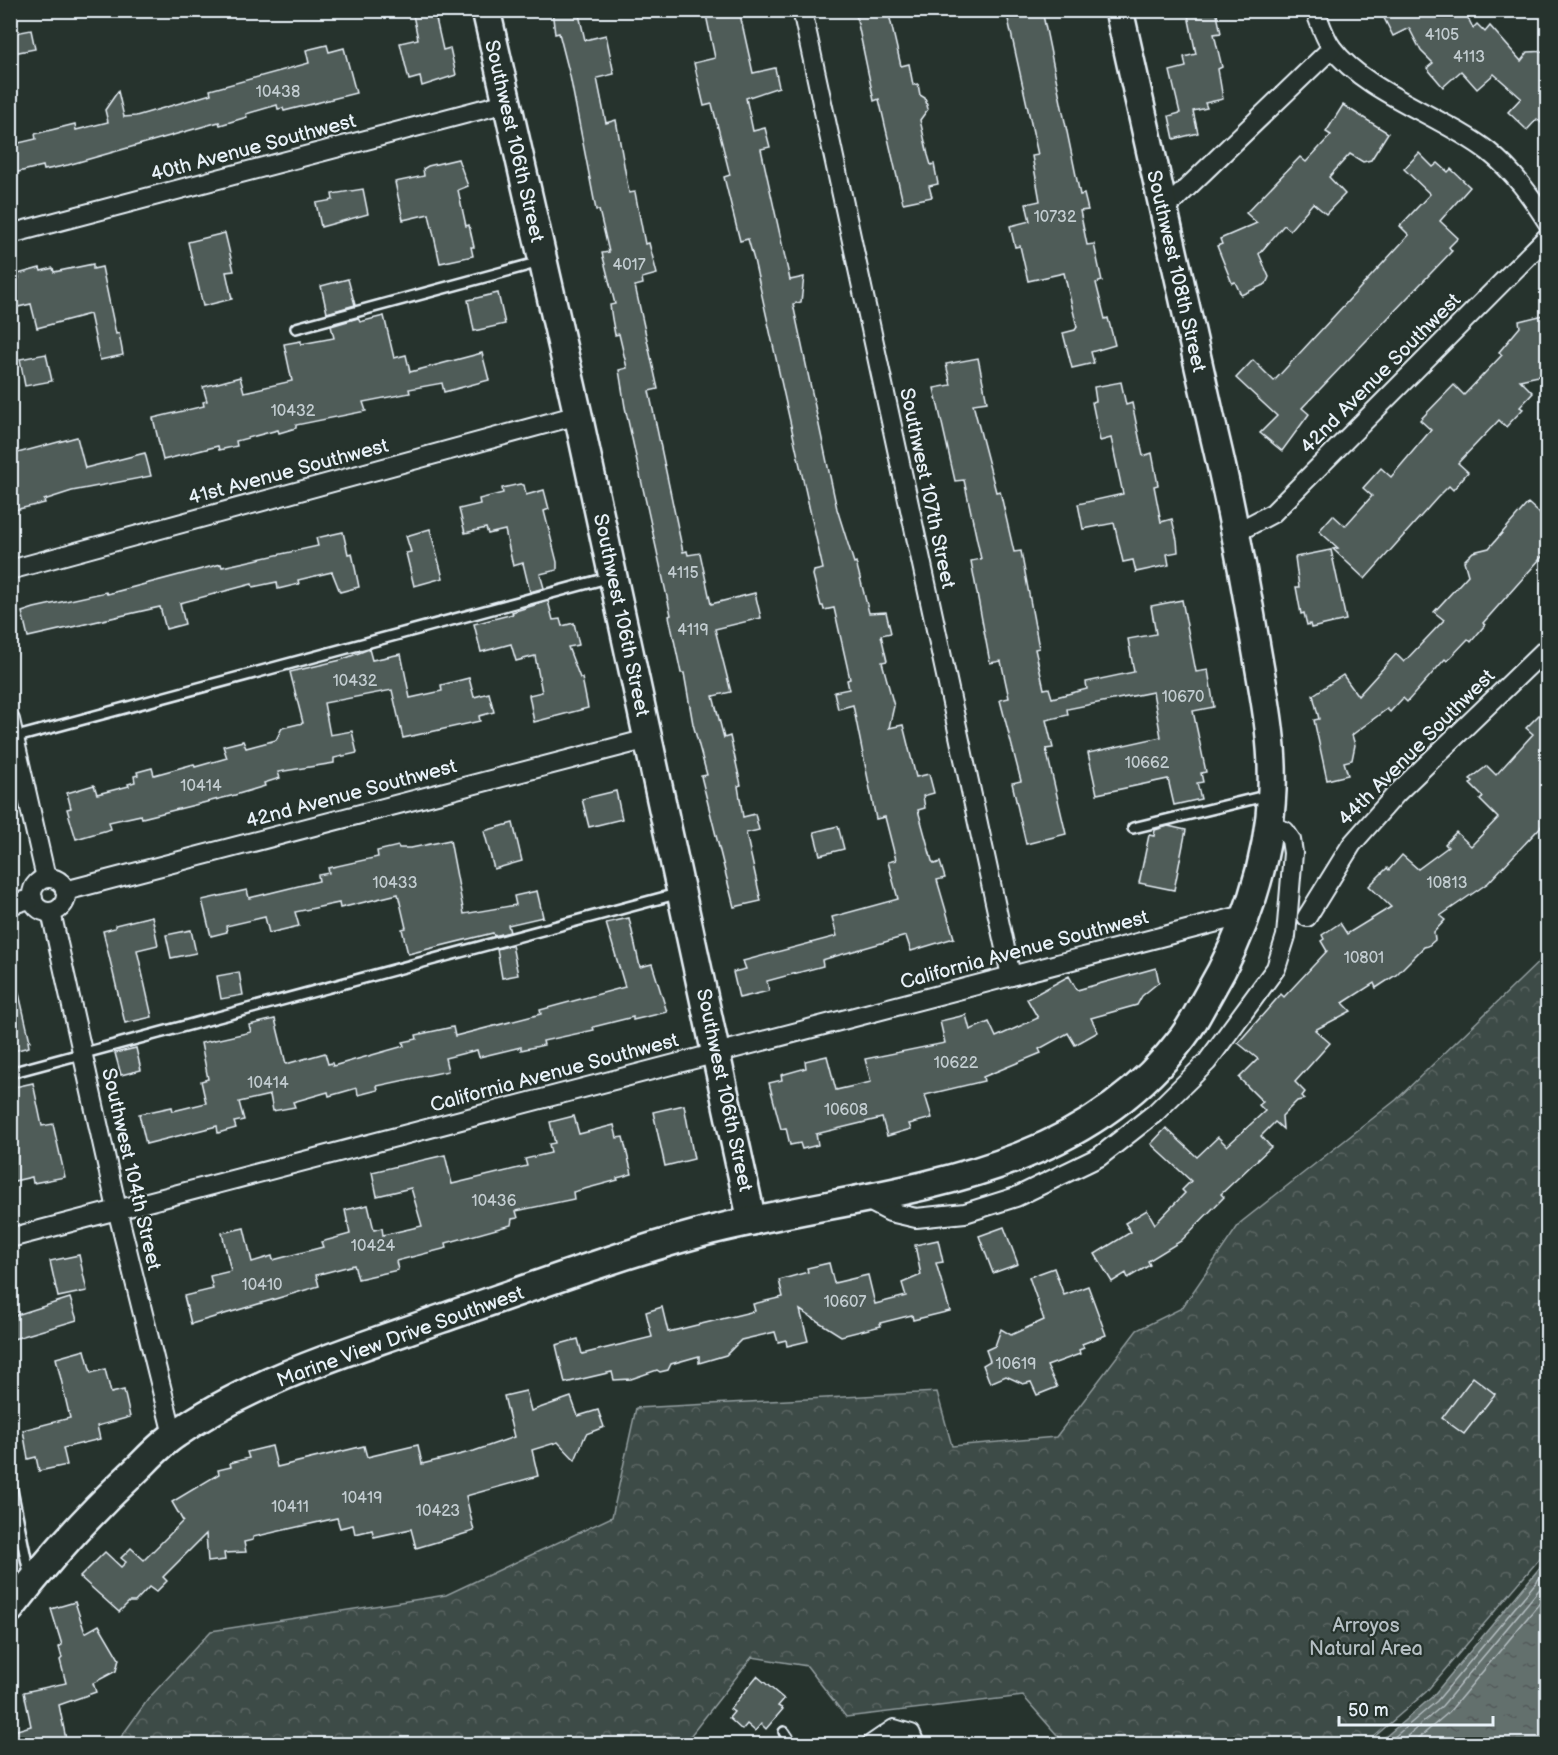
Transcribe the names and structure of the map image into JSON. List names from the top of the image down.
{
  "streets": {
    "street": [
      "Southwest 106th Street",
      "40th Avenue Southwest",
      "Southwest 108th Street",
      "42nd Avenue Southwest",
      "41st Avenue Southwest",
      "Southwest 107th Street",
      "44th Avenue Southwest",
      "California Avenue Southwest",
      "Southwest 104th Street",
      "Marine View Drive Southwest"
    ]
  },
  "crossings": [
    ["Southwest 106th Street", "40th Avenue Southwest"],
    ["Southwest 106th Street", "42nd Avenue Southwest"],
    ["Southwest 106th Street", "41st Avenue Southwest"],
    ["Southwest 106th Street", "California Avenue Southwest"],
    ["Southwest 106th Street", "Marine View Drive Southwest"],
    ["Southwest 108th Street", "42nd Avenue Southwest"],
    ["Southwest 108th Street", "Marine View Drive Southwest"],
    ["42nd Avenue Southwest", "Southwest 104th Street"],
    ["42nd Avenue Southwest", "Marine View Drive Southwest"],
    ["Southwest 107th Street", "California Avenue Southwest"],
    ["California Avenue Southwest", "Southwest 104th Street"],
    ["California Avenue Southwest", "Marine View Drive Southwest"],
    ["Southwest 104th Street", "Marine View Drive Southwest"]
  ],
  "parks": ["Arroyos Natural Area"],
  "house_numbers": [
    "4105",
    "4113",
    "10438",
    "10732",
    "4017",
    "10432",
    "4115",
    "4119",
    "10432",
    "10670",
    "10662",
    "10414",
    "10433",
    "10813",
    "10801",
    "10622",
    "10414",
    "10608",
    "10436",
    "10424",
    "10410",
    "10607",
    "10619",
    "10419",
    "10411",
    "10423"
  ],
  "scale_bar": "50 m"
}
